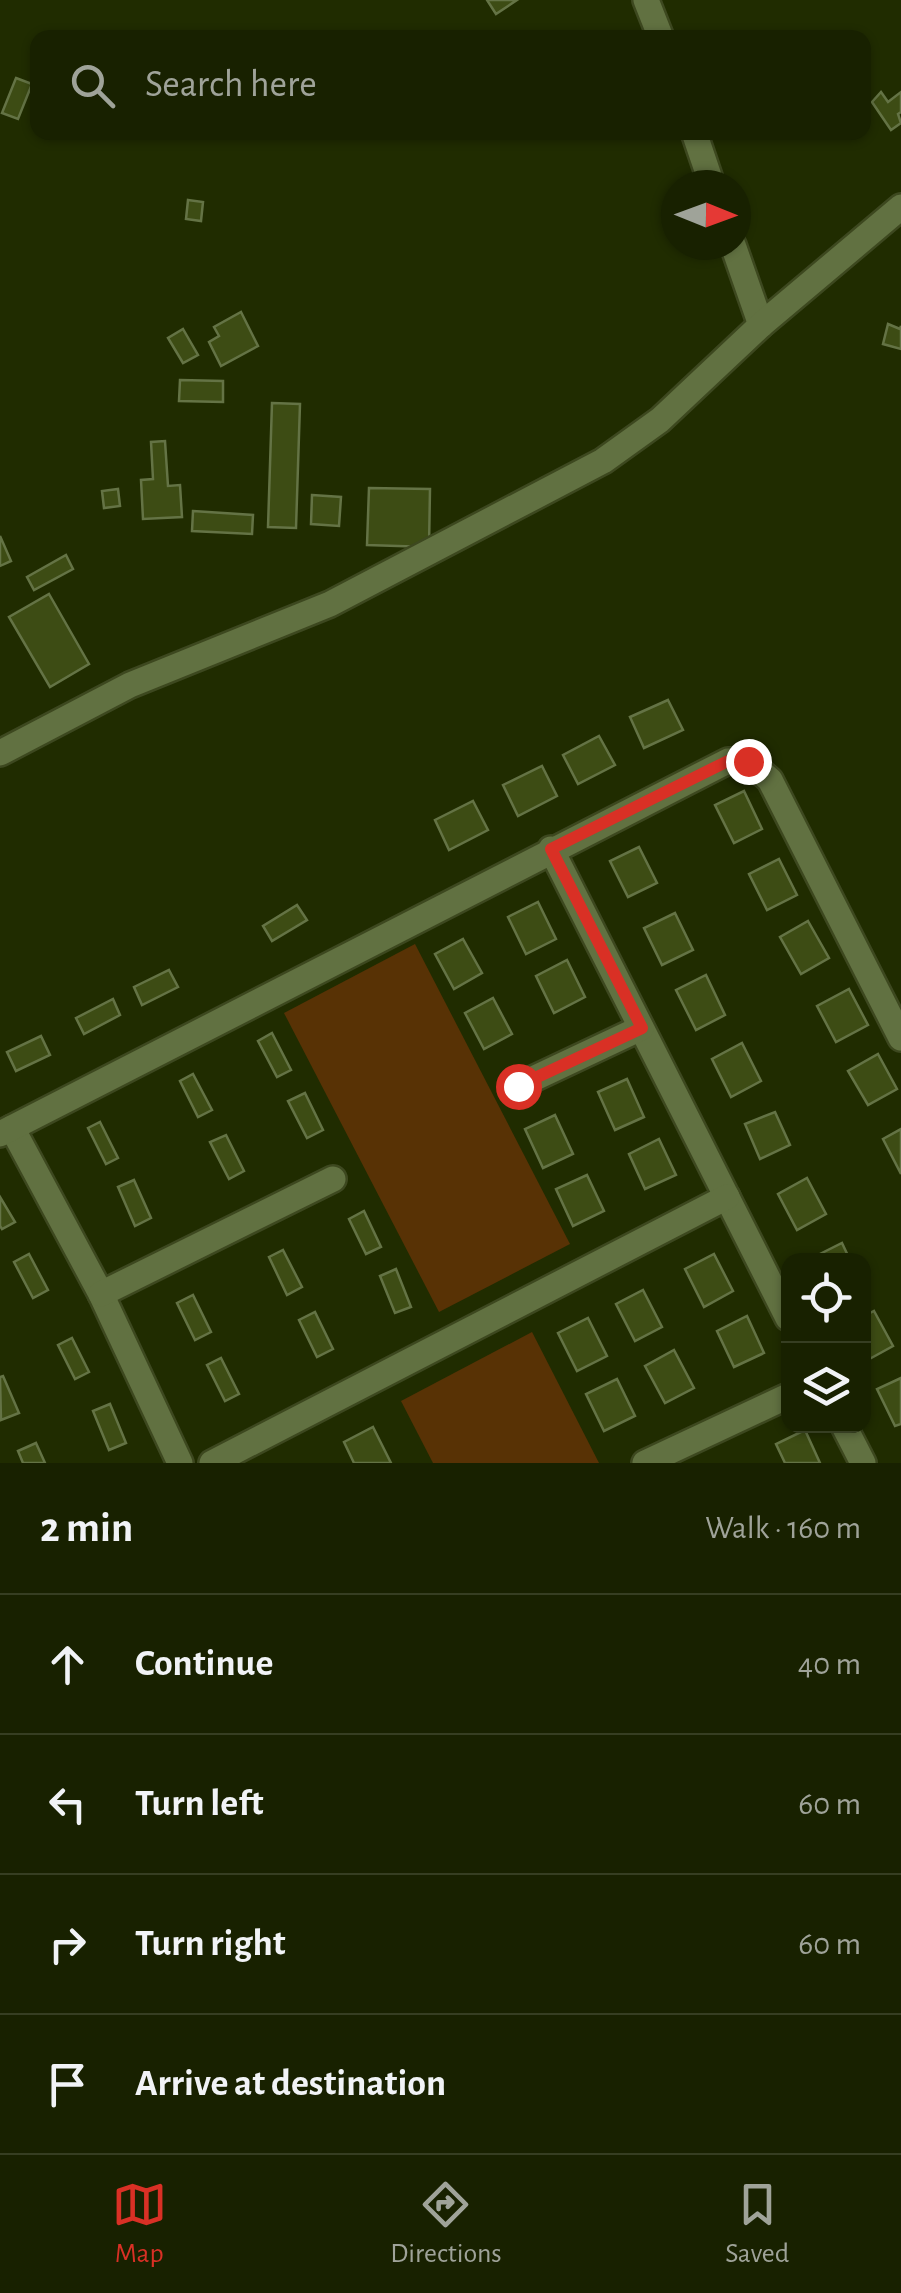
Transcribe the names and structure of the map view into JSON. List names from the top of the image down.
{
  "north": "right",
  "page": {
    "search": "Search here",
    "heading": ["2 min", "Walk · 160 m"],
    "list": [
      ["Continue", "40 m"],
      ["Turn left", "60 m"],
      ["Turn right", "60 m"],
      "Arrive at destination"
    ],
    "nav": ["Map", "Directions", "Saved"]
  }
}
